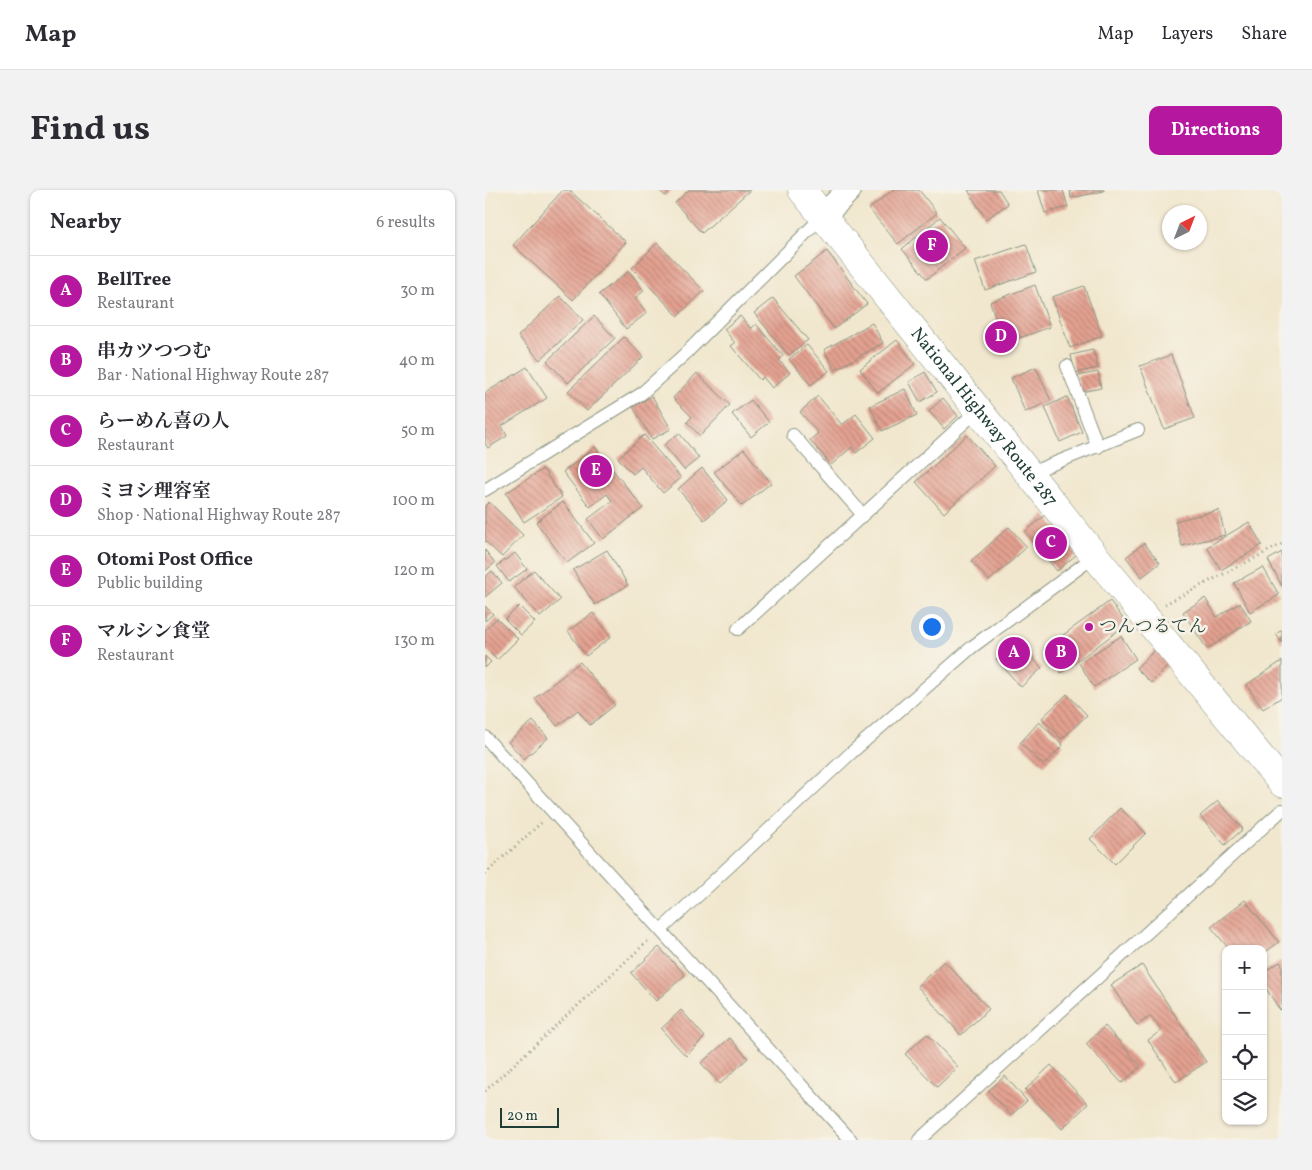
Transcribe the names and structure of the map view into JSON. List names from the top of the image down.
{
  "streets": {
    "highway": ["National Highway Route 287"]
  },
  "places": ["つんつるてん"],
  "scale_bar": "20 m",
  "north": "top right",
  "page": {
    "header": "Map",
    "nav": ["Map", "Layers", "Share"],
    "title": "Find us",
    "buttons": "Directions",
    "heading": ["Nearby", "6 results"],
    "pins": [
      "F",
      "D",
      "E",
      "C",
      "A",
      "B"
    ],
    "list": [
      {
        "mark": "A",
        "name": "BellTree",
        "note": "Restaurant",
        "value": "30 m"
      },
      {
        "mark": "B",
        "name": "串カツつつむ",
        "note": "Bar · National Highway Route 287",
        "value": "40 m"
      },
      {
        "mark": "C",
        "name": "らーめん喜の人",
        "note": "Restaurant",
        "value": "50 m"
      },
      {
        "mark": "D",
        "name": "ミヨシ理容室",
        "note": "Shop · National Highway Route 287",
        "value": "100 m"
      },
      {
        "mark": "E",
        "name": "Otomi Post Office",
        "note": "Public building",
        "value": "120 m"
      },
      {
        "mark": "F",
        "name": "マルシン食堂",
        "note": "Restaurant",
        "value": "130 m"
      }
    ],
    "map_buttons": ["+", "−"],
    "scale": "20 m"
  }
}
